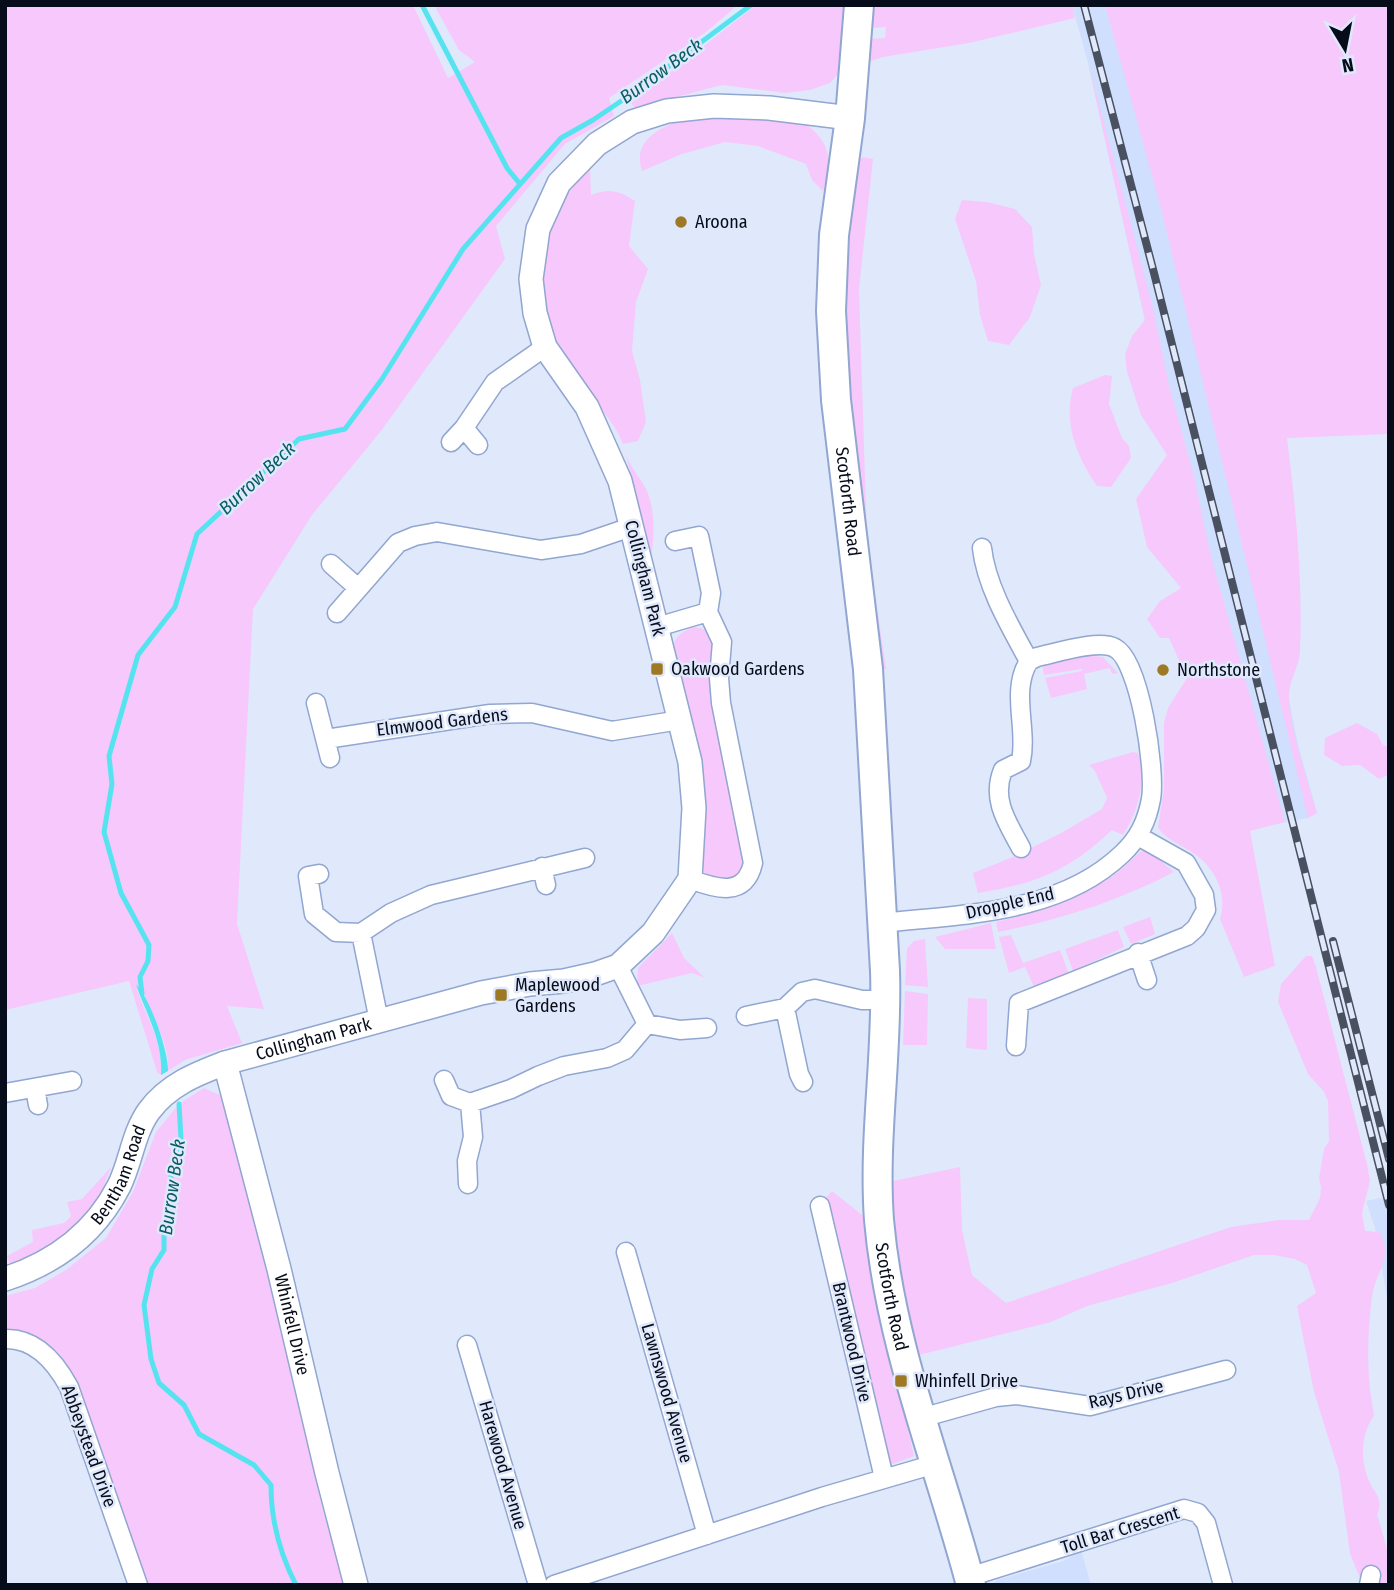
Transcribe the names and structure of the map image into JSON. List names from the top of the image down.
{
  "streets": {
    "main road": ["Scotforth Road"],
    "street": [
      "Collingham Park",
      "Elmwood Gardens",
      "Dropple End",
      "Bentham Road",
      "Whinfell Drive",
      "Brantwood Drive",
      "Lawnswood Avenue",
      "Rays Drive",
      "Abbeystead Drive",
      "Harewood Avenue",
      "Toll Bar Crescent"
    ]
  },
  "crossings": [
    ["Scotforth Road", "Collingham Park"],
    ["Scotforth Road", "Dropple End"],
    ["Scotforth Road", "Rays Drive"],
    ["Scotforth Road", "Toll Bar Crescent"],
    ["Collingham Park", "Elmwood Gardens"],
    ["Collingham Park", "Bentham Road"],
    ["Collingham Park", "Whinfell Drive"],
    ["Bentham Road", "Whinfell Drive"]
  ],
  "water": ["Burrow Beck"],
  "places": {
    "other": ["Aroona", "Northstone"],
    "transit": ["Oakwood Gardens", "Maplewood Gardens", "Whinfell Drive"]
  },
  "north": "bottom"
}
